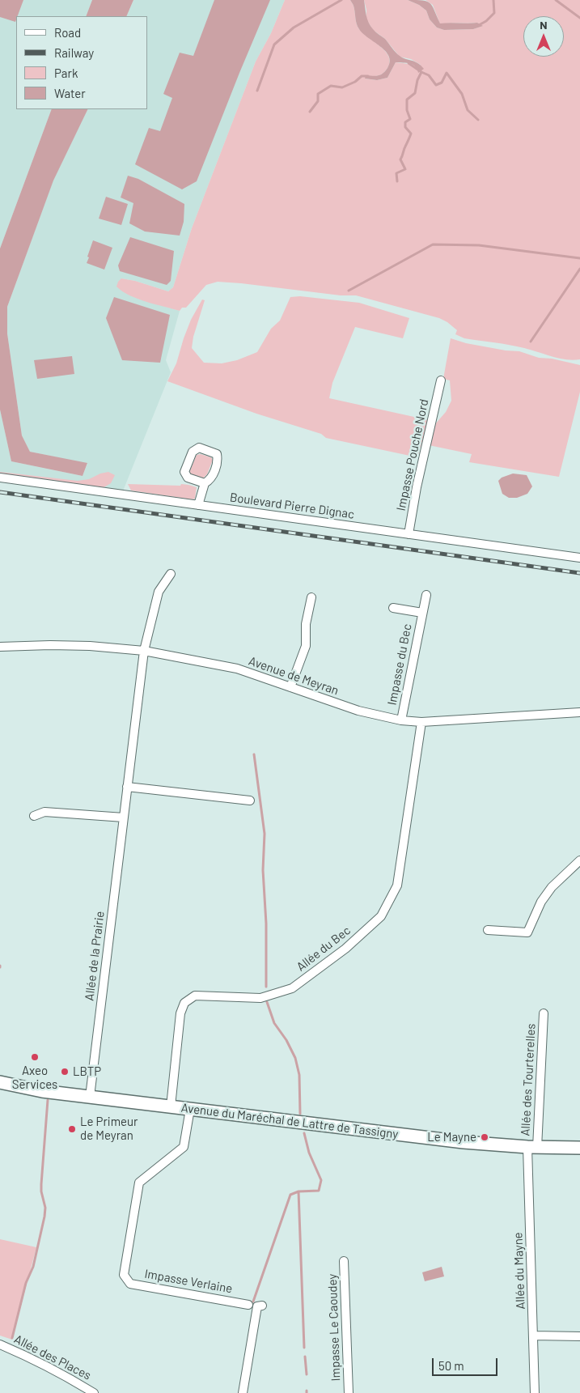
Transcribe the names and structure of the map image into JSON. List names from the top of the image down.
{
  "streets": {
    "main road": ["Avenue du Maréchal de Lattre de Tassigny"],
    "street": [
      "Impasse Pouche Nord",
      "Boulevard Pierre Dignac",
      "Impasse du Bec",
      "Avenue de Meyran",
      "Allée du Bec",
      "Allée de la Prairie",
      "Allée des Tourterelles",
      "Allée du Mayne",
      "Impasse Verlaine",
      "Impasse Le Caoudey",
      "Allée des Places"
    ]
  },
  "crossings": [
    ["Impasse Pouche Nord", "Boulevard Pierre Dignac"],
    ["Impasse du Bec", "Avenue de Meyran"],
    ["Avenue de Meyran", "Allée du Bec"],
    ["Avenue de Meyran", "Allée de la Prairie"],
    ["Allée du Bec", "Avenue du Maréchal de Lattre de Tassigny"],
    ["Allée de la Prairie", "Avenue du Maréchal de Lattre de Tassigny"],
    ["Allée des Tourterelles", "Avenue du Maréchal de Lattre de Tassigny"],
    ["Allée des Tourterelles", "Allée du Mayne"],
    ["Avenue du Maréchal de Lattre de Tassigny", "Allée du Mayne"],
    ["Avenue du Maréchal de Lattre de Tassigny", "Impasse Verlaine"]
  ],
  "places": [
    "Axeo Services",
    "LBTP",
    "Le Primeur de Meyran",
    "Le Mayne"
  ],
  "legend": [
    "Road",
    "Railway",
    "Park",
    "Water"
  ],
  "scale_bar": "50 m",
  "north": "top"
}
